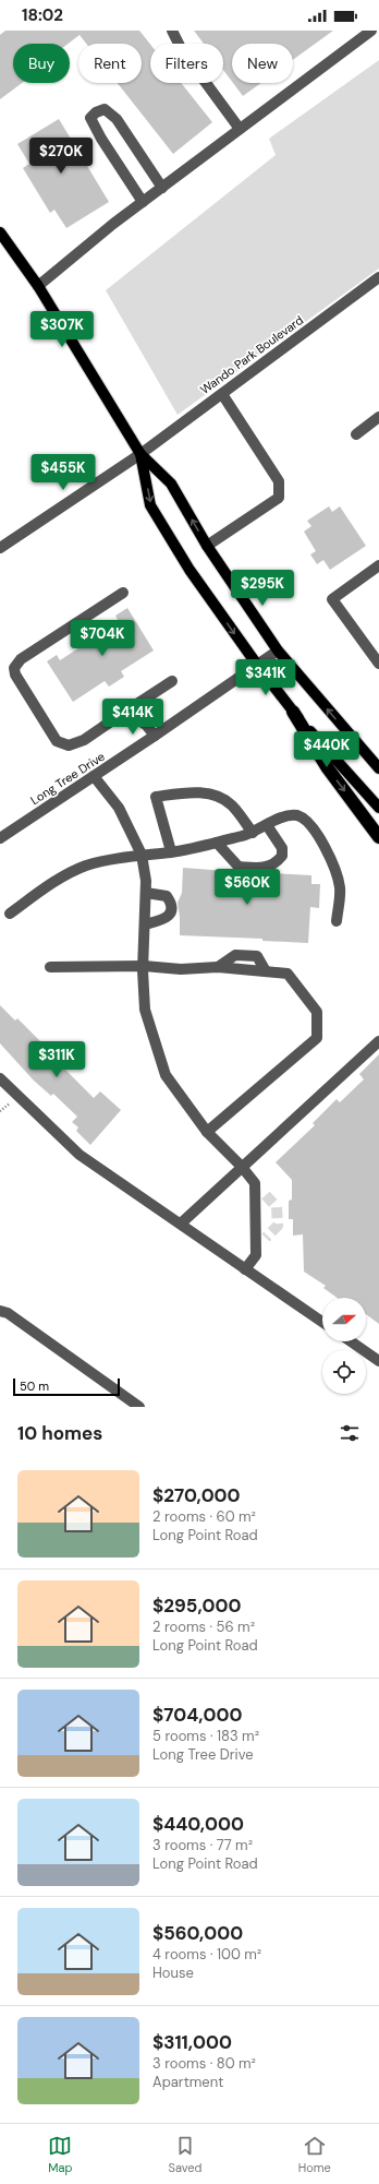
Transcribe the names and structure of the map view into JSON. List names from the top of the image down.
{
  "streets": {
    "street": ["Wando Park Boulevard", "Long Tree Drive"]
  },
  "scale_bar": "50 m",
  "north": "right",
  "page": {
    "status": "18:02",
    "chip": [
      "Buy",
      "Rent",
      "Filters",
      "New"
    ],
    "price": [
      "$270K",
      "$307K",
      "$455K",
      "$295K",
      "$704K",
      "$341K",
      "$414K",
      "$440K",
      "$560K",
      "$311K"
    ],
    "scale": "50 m",
    "heading": "10 homes",
    "list": [
      {
        "name": "$270,000",
        "note": "2 rooms · 60 m² · Long Point Road"
      },
      {
        "name": "$295,000",
        "note": "2 rooms · 56 m² · Long Point Road"
      },
      {
        "name": "$704,000",
        "note": "5 rooms · 183 m² · Long Tree Drive"
      },
      {
        "name": "$440,000",
        "note": "3 rooms · 77 m² · Long Point Road"
      },
      {
        "name": "$560,000",
        "note": "4 rooms · 100 m² · House"
      },
      {
        "name": "$311,000",
        "note": "3 rooms · 80 m² · Apartment"
      }
    ],
    "tabs": ["Map", "Saved", "Home"]
  }
}
